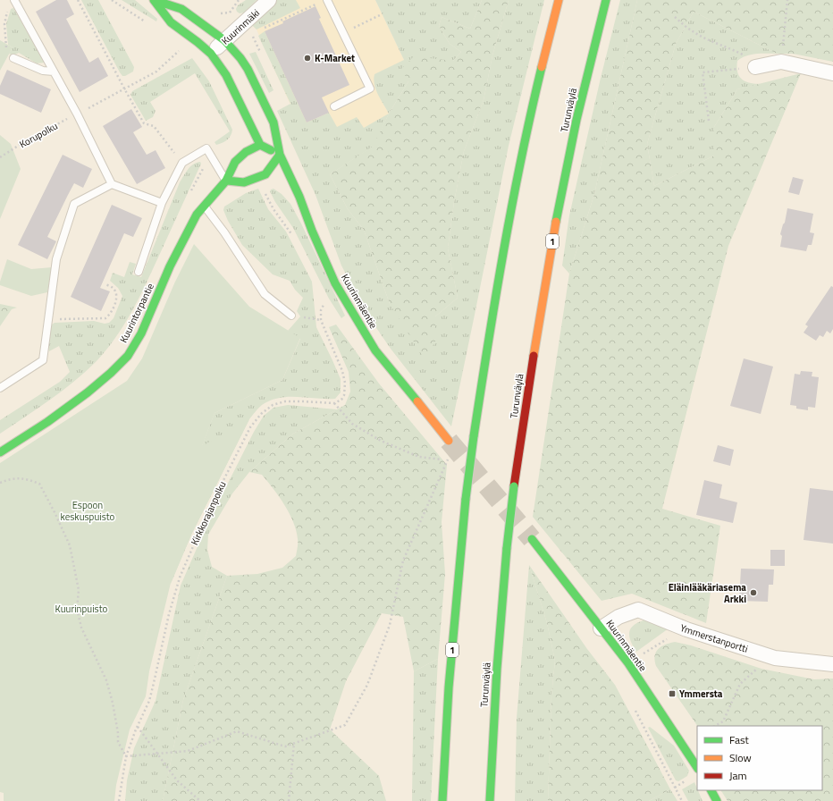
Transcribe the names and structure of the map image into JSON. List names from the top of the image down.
{
  "streets": {
    "main road": [
      "Turunväylä",
      "1",
      "Kuurinmäentie",
      "Kuurintorpantie"
    ],
    "street": ["Kuurinmäki", "Ymmerstanportti"],
    "path": ["Korupolku", "Kirkkorajanpolku"]
  },
  "crossings": [
    ["Kuurinmäki", "Kuurinmäentie"],
    ["Kuurinmäentie", "Kuurintorpantie"],
    ["Kuurinmäentie", "Ymmerstanportti"]
  ],
  "parks": ["Espoon keskuspuisto", "Kuurinpuisto"],
  "places": {
    "other": ["K-Market", "Eläinlääkäriasema Arkki"],
    "transit": ["Ymmersta"]
  },
  "legend": ["Fast", "Slow", "Jam"]
}
